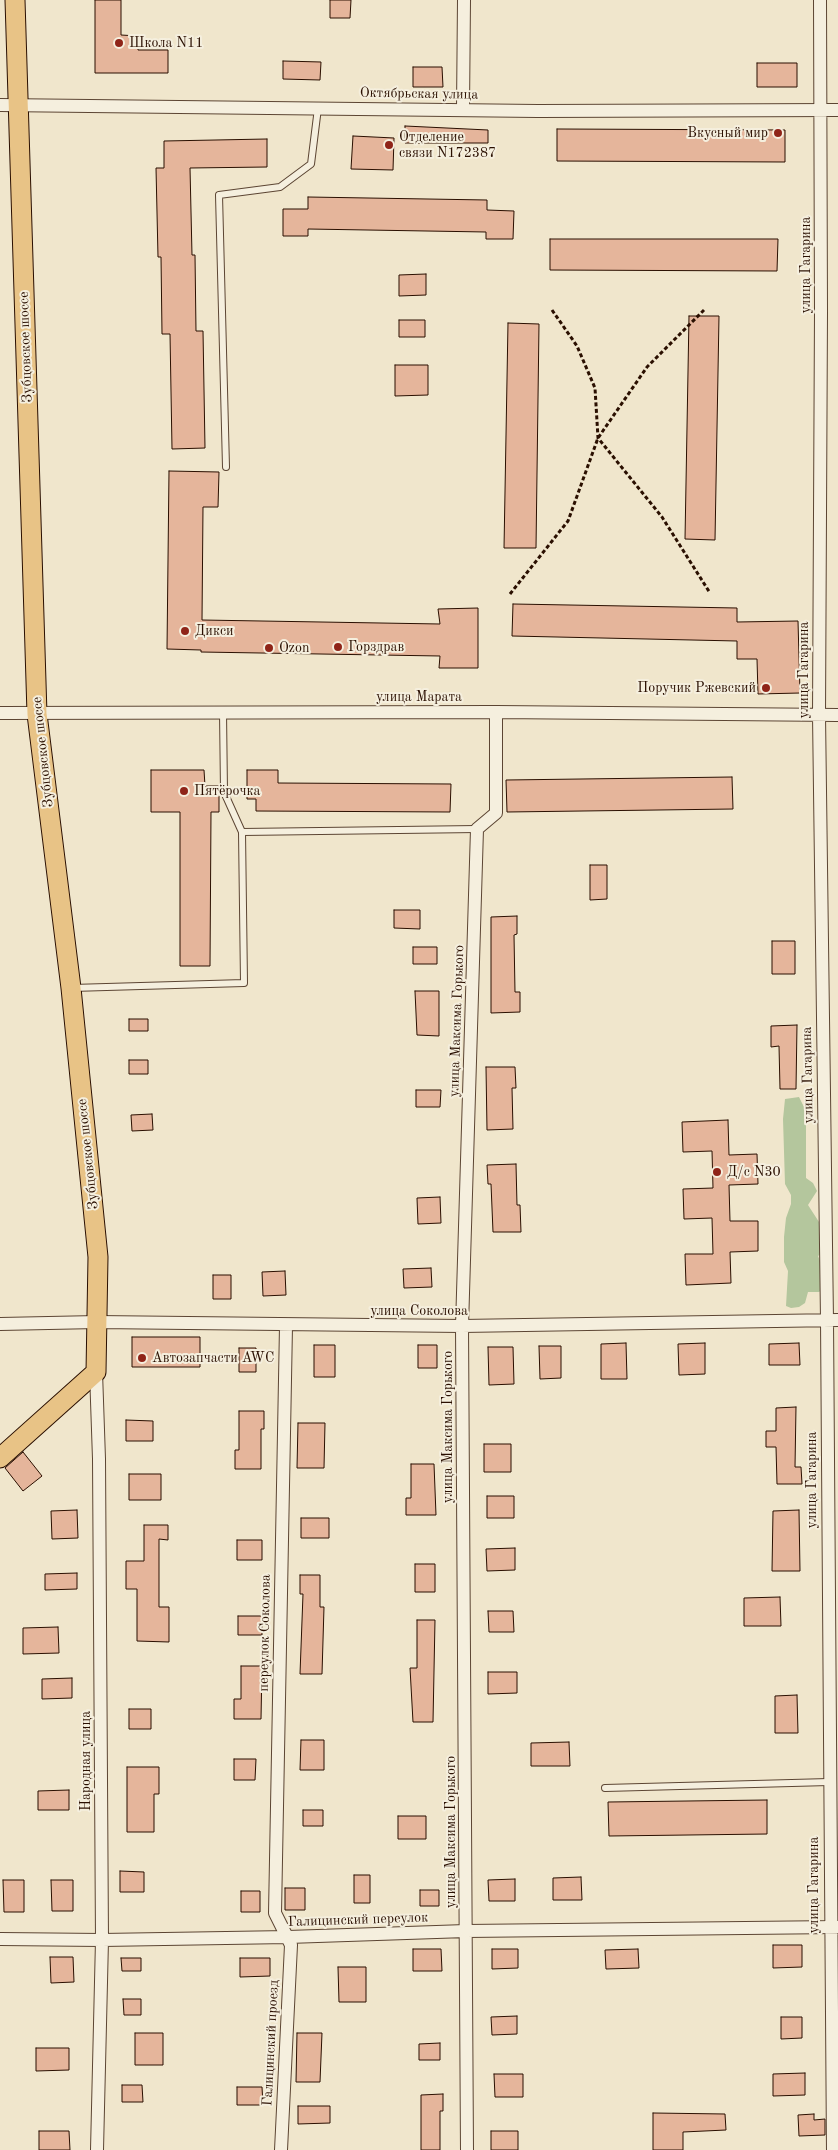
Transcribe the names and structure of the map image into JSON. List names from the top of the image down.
{
  "streets": {
    "main road": ["Зубцовское шоссе"],
    "street": [
      "Октябрьская улица",
      "улица Гагарина",
      "улица Марата",
      "улица Максима Горького",
      "улица Соколова",
      "переулок Соколова",
      "Народная улица",
      "Галицинский переулок",
      "Галицинский проезд"
    ]
  },
  "crossings": [
    ["Октябрьская улица", "улица Гагарина"],
    ["Октябрьская улица", "Зубцовское шоссе"],
    ["улица Гагарина", "улица Марата"],
    ["улица Гагарина", "улица Соколова"],
    ["улица Гагарина", "Галицинский переулок"],
    ["Зубцовское шоссе", "улица Марата"],
    ["Зубцовское шоссе", "улица Соколова"],
    ["Зубцовское шоссе", "Народная улица"],
    ["улица Максима Горького", "улица Соколова"],
    ["улица Максима Горького", "Галицинский переулок"],
    ["улица Соколова", "переулок Соколова"],
    ["переулок Соколова", "Галицинский переулок"],
    ["переулок Соколова", "Галицинский проезд"],
    ["Народная улица", "Галицинский переулок"],
    ["Галицинский переулок", "Галицинский проезд"]
  ],
  "places": [
    "Школа N11",
    "Вкусный мир",
    "Отделение связи N172387",
    "Дикси",
    "Горздрав",
    "Ozon",
    "Поручик Ржевский",
    "Пятёрочка",
    "Д/с N30",
    "Автозапчасти AWC"
  ]
}
